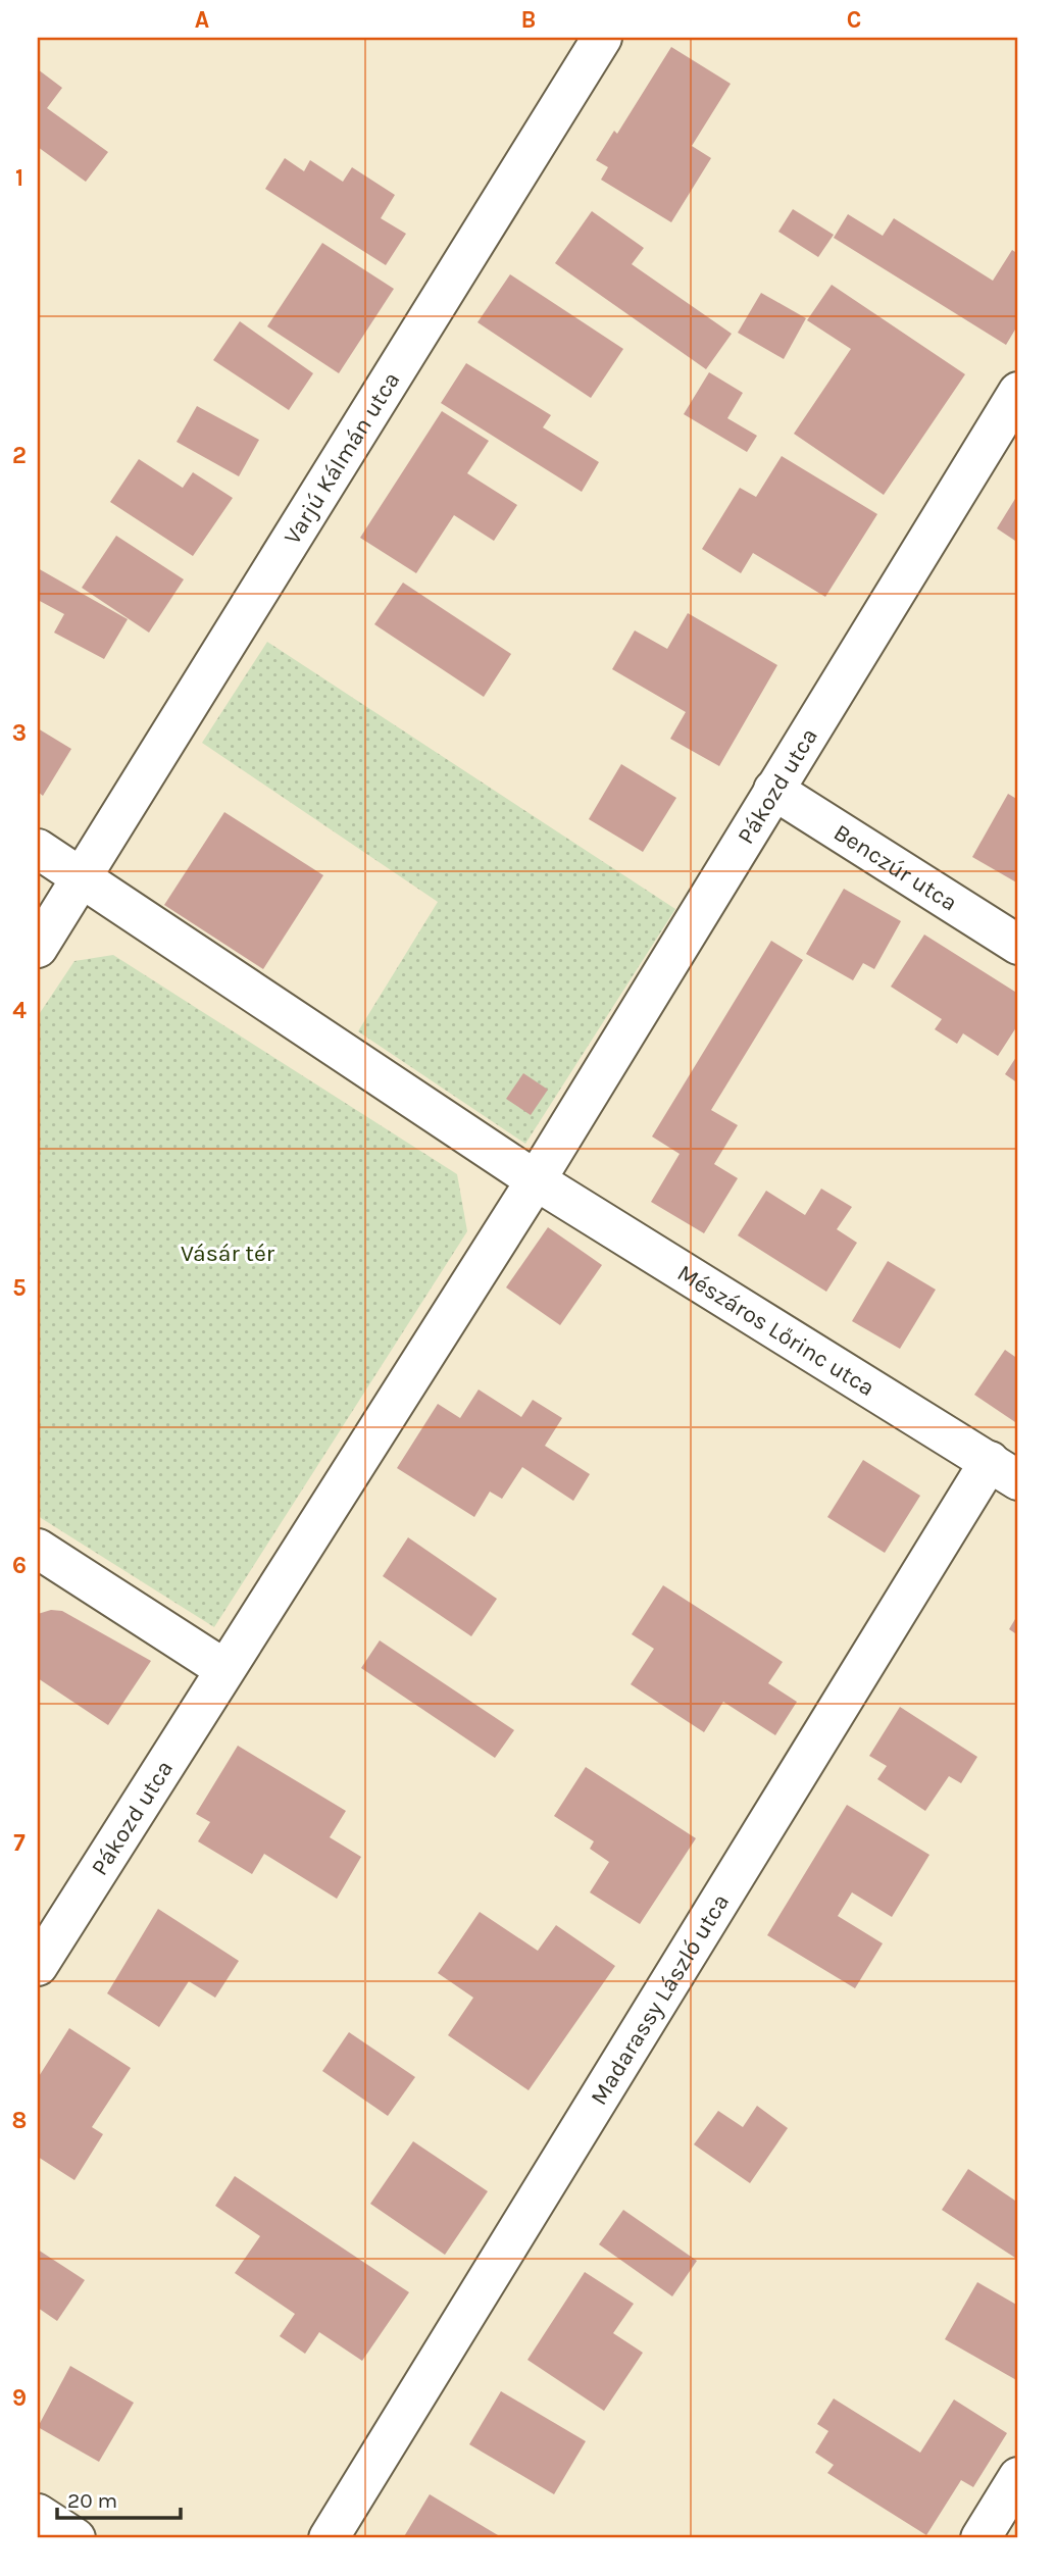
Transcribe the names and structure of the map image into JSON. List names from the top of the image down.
{
  "streets": {
    "street": [
      "Varjú Kálmán utca",
      "Pákozd utca",
      "Benczúr utca",
      "Mészáros Lőrinc utca",
      "Madarassy László utca"
    ]
  },
  "crossings": [
    ["Pákozd utca", "Benczúr utca"],
    ["Pákozd utca", "Mészáros Lőrinc utca"],
    ["Mészáros Lőrinc utca", "Madarassy László utca"]
  ],
  "parks": ["Vásár tér"],
  "scale_bar": "20 m",
  "grid": {
    "columns": ["A", "B", "C"],
    "rows": [
      "1",
      "2",
      "3",
      "4",
      "5",
      "6",
      "7",
      "8",
      "9"
    ]
  }
}
